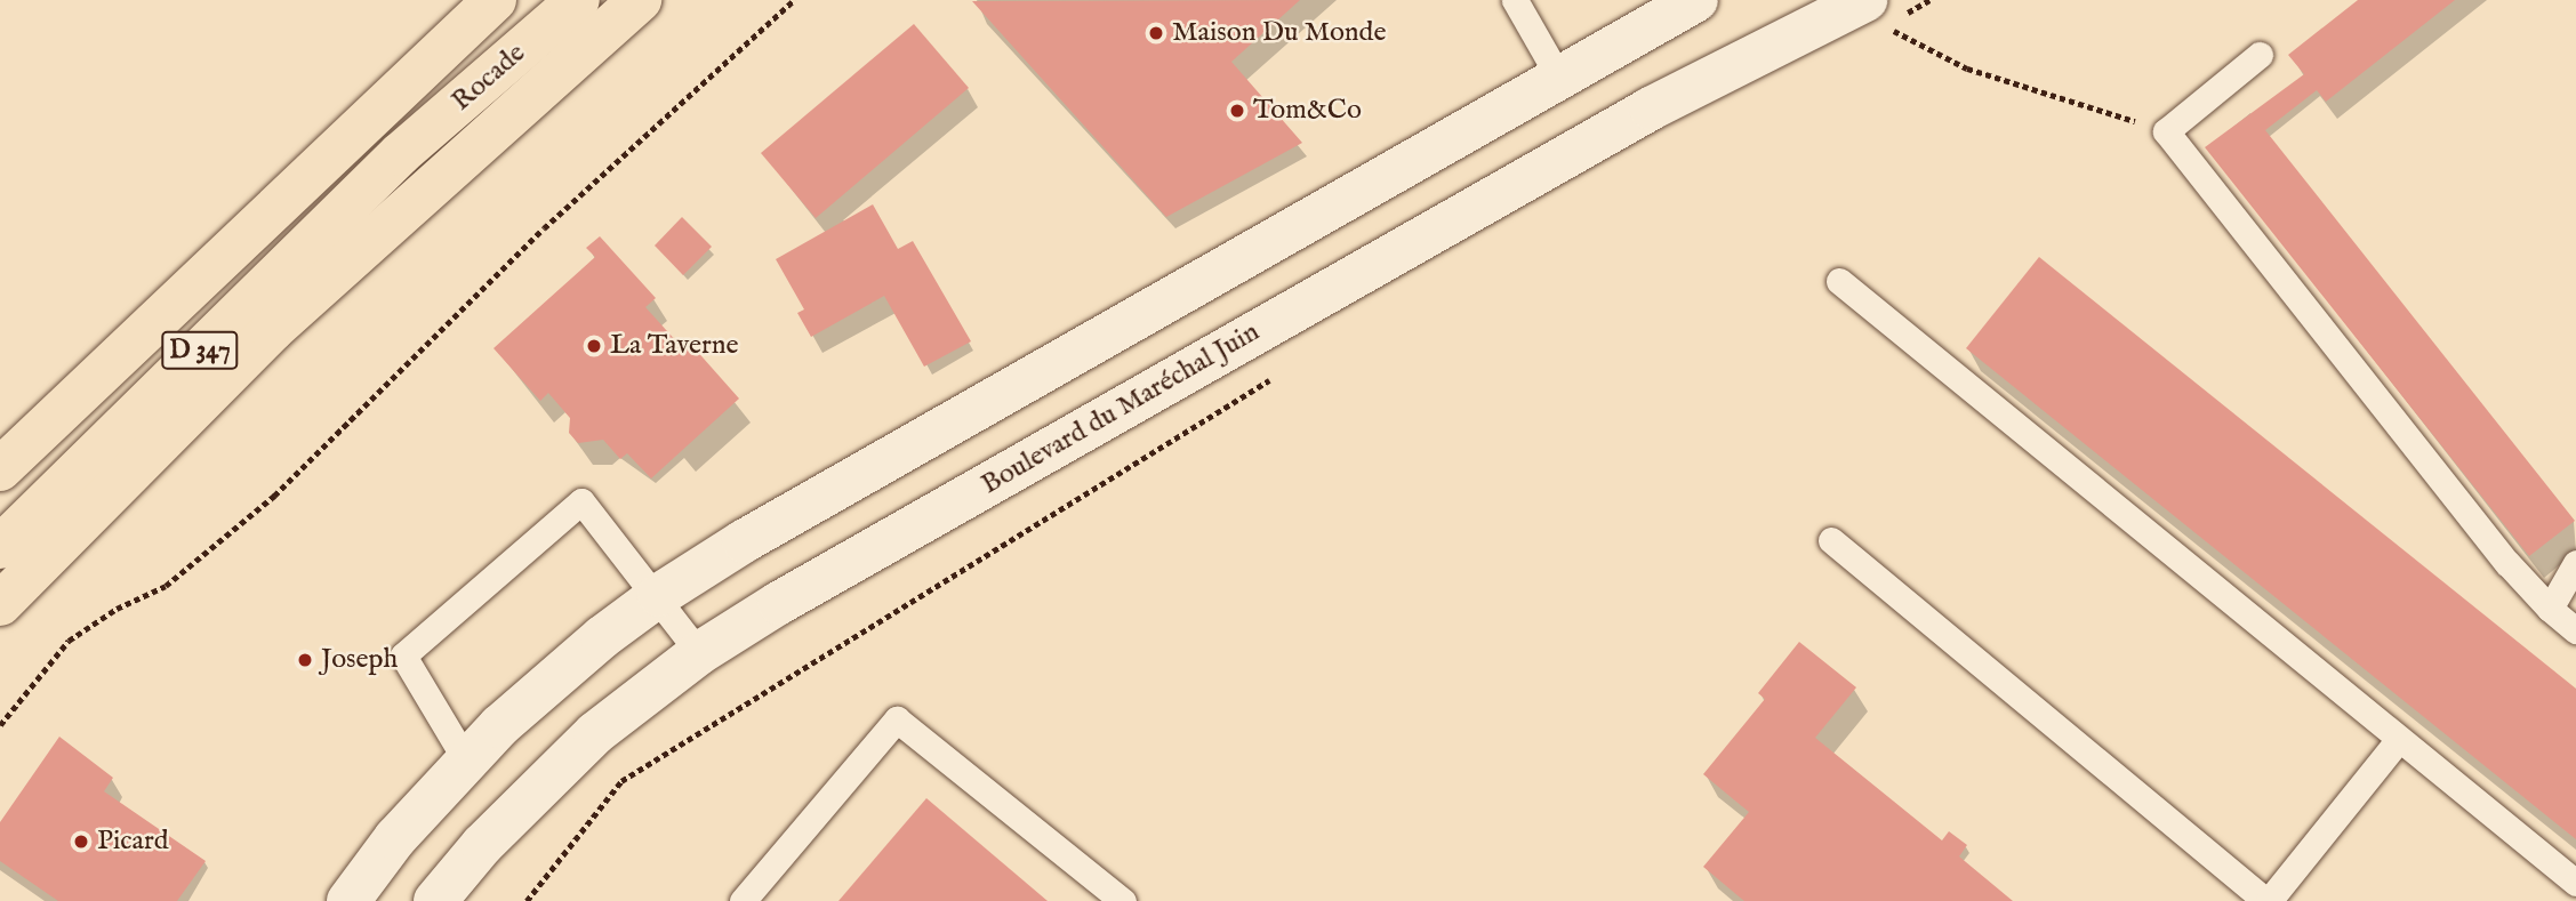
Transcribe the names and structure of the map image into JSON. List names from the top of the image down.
{
  "streets": {
    "highway": ["Rocade", "D 347"],
    "main road": ["Boulevard du Maréchal Juin"]
  },
  "places": [
    "Maison Du Monde",
    "Tom&Co",
    "La Taverne",
    "Joseph",
    "Picard"
  ]
}
